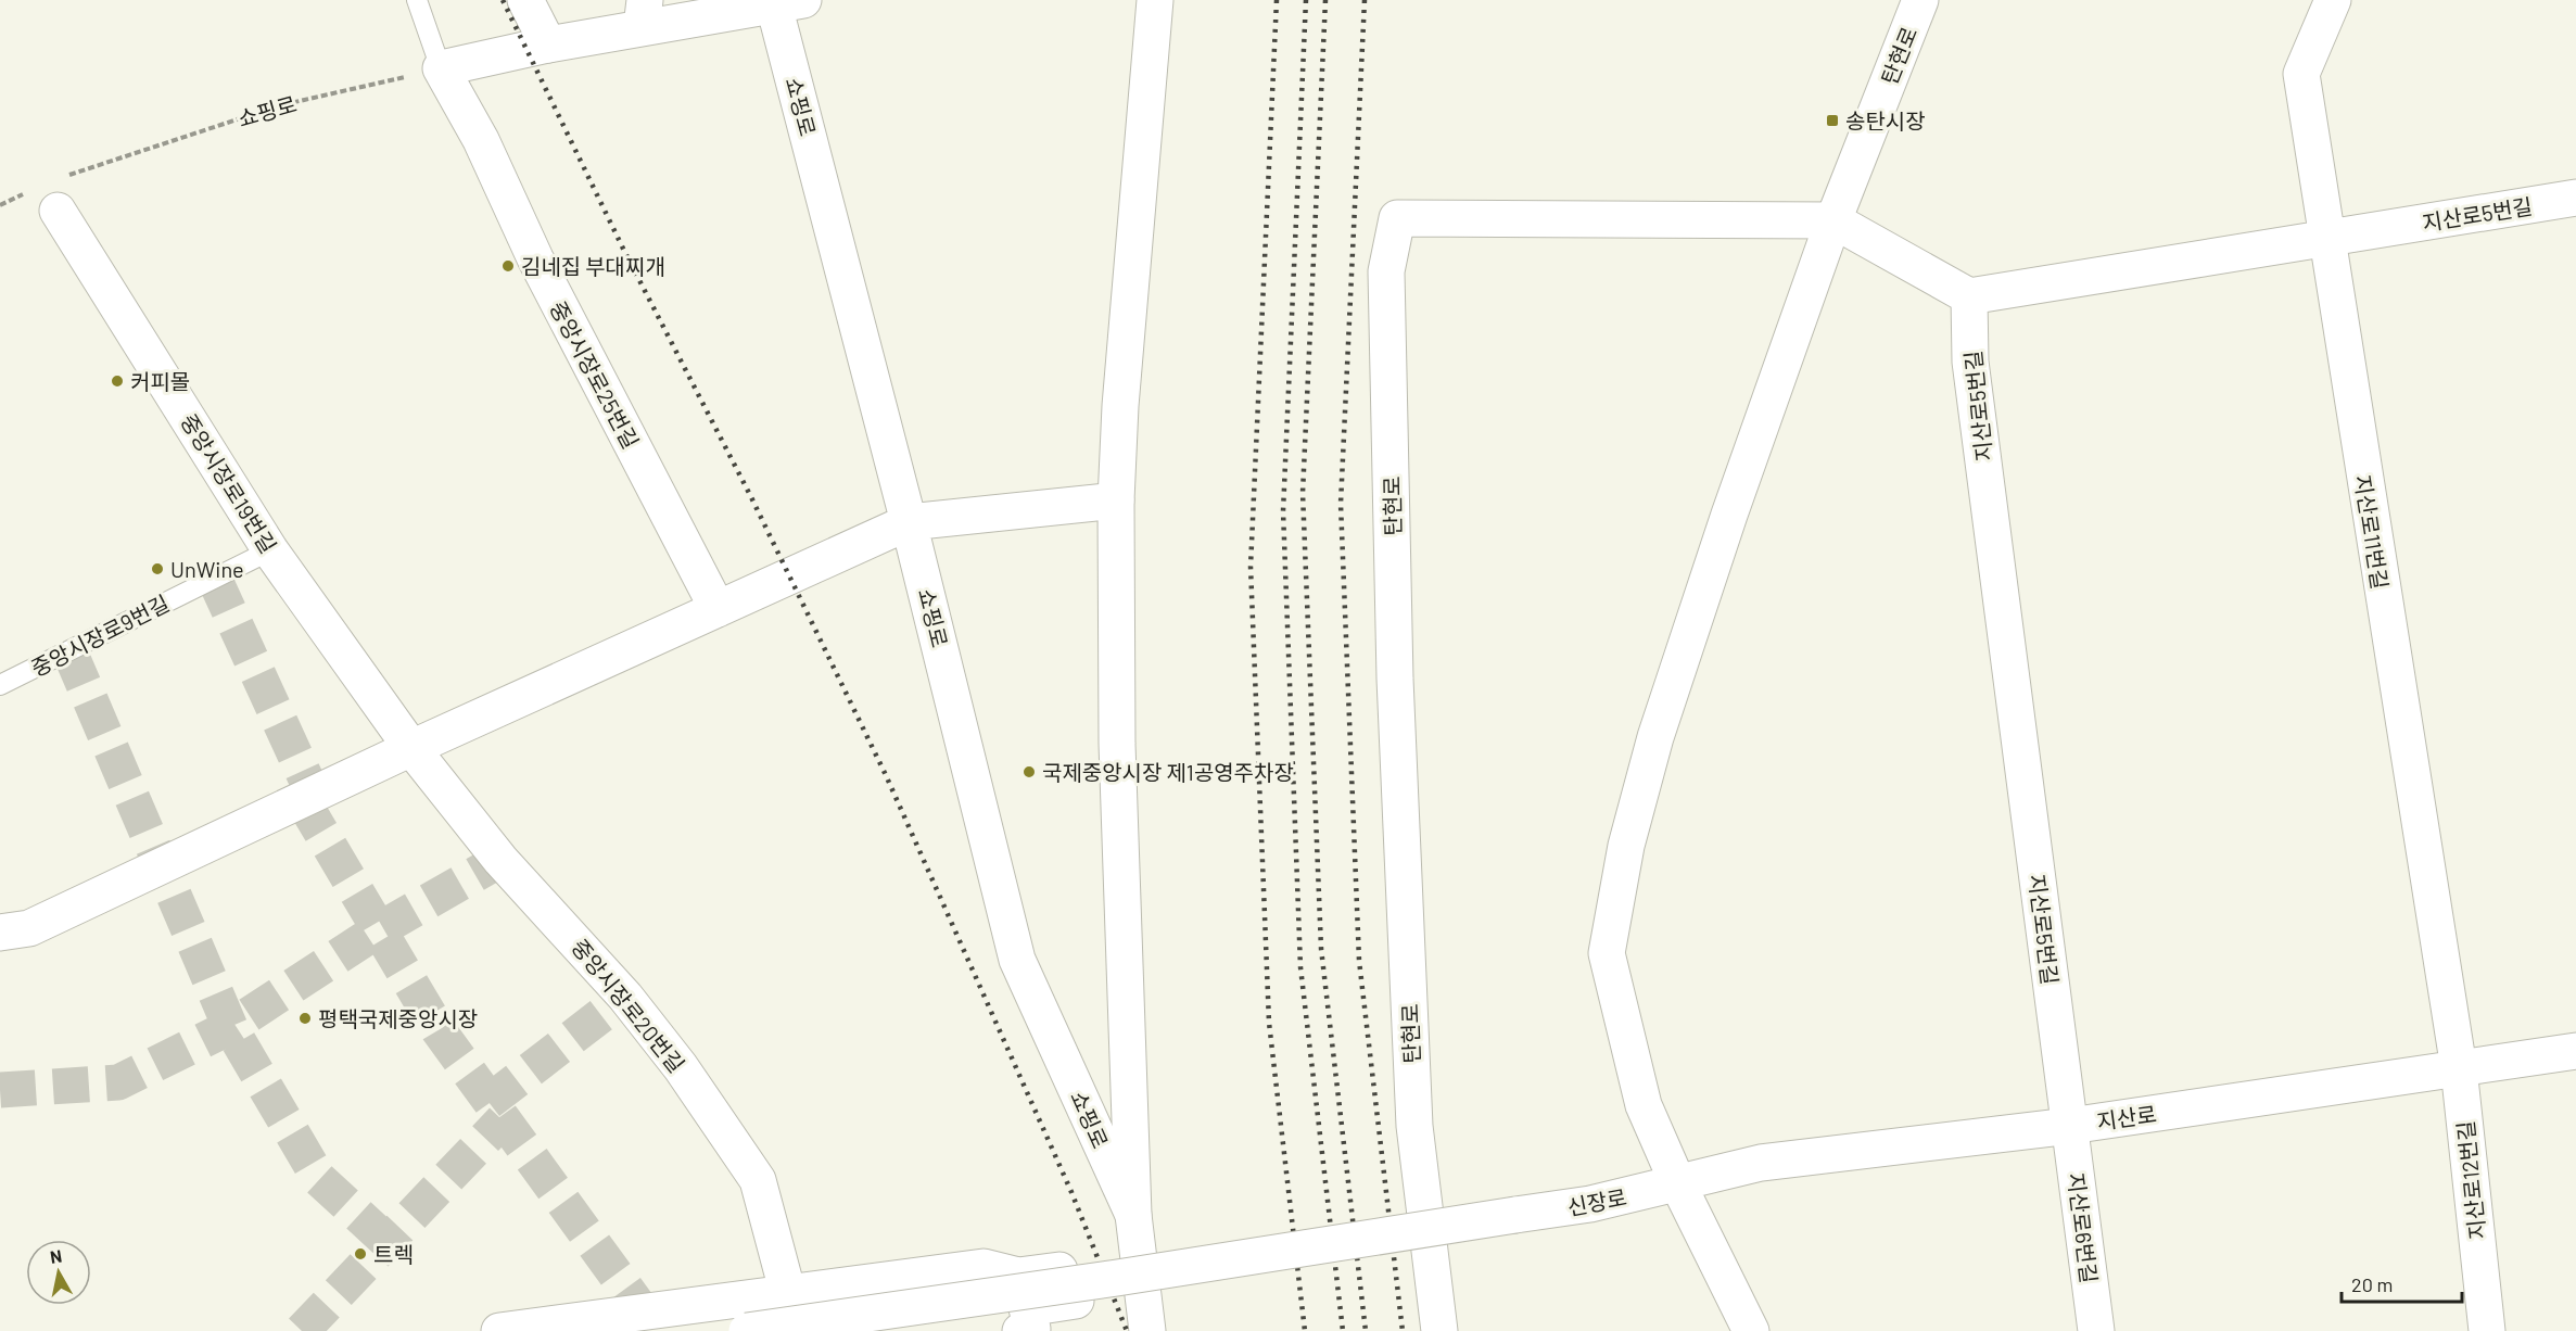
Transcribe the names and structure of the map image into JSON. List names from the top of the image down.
{
  "streets": {
    "street": [
      "탄현로",
      "쇼핑로",
      "지산로5번길",
      "중앙시장로25번길",
      "중앙시장로19번길",
      "지산로11번길",
      "중앙시장로20번길",
      "지산로",
      "지산로12번길",
      "신장로",
      "지산로6번길"
    ],
    "lane": ["중앙시장로9번길"]
  },
  "crossings": [
    ["탄현로", "지산로"],
    ["탄현로", "신장로"],
    ["쇼핑로", "중앙시장로25번길"],
    ["지산로5번길", "지산로11번길"],
    ["지산로5번길", "지산로"],
    ["지산로5번길", "지산로6번길"],
    ["중앙시장로19번길", "중앙시장로9번길"],
    ["중앙시장로19번길", "중앙시장로20번길"],
    ["지산로11번길", "지산로"],
    ["지산로11번길", "지산로12번길"],
    ["지산로", "지산로12번길"],
    ["지산로", "신장로"],
    ["지산로", "지산로6번길"]
  ],
  "places": {
    "transit": ["송탄시장"],
    "other": [
      "김네집 부대찌개",
      "커피몰",
      "UnWine",
      "국제중앙시장 제1공영주차장",
      "평택국제중앙시장",
      "트렉"
    ]
  },
  "scale_bar": "20 m",
  "north": "top"
}
